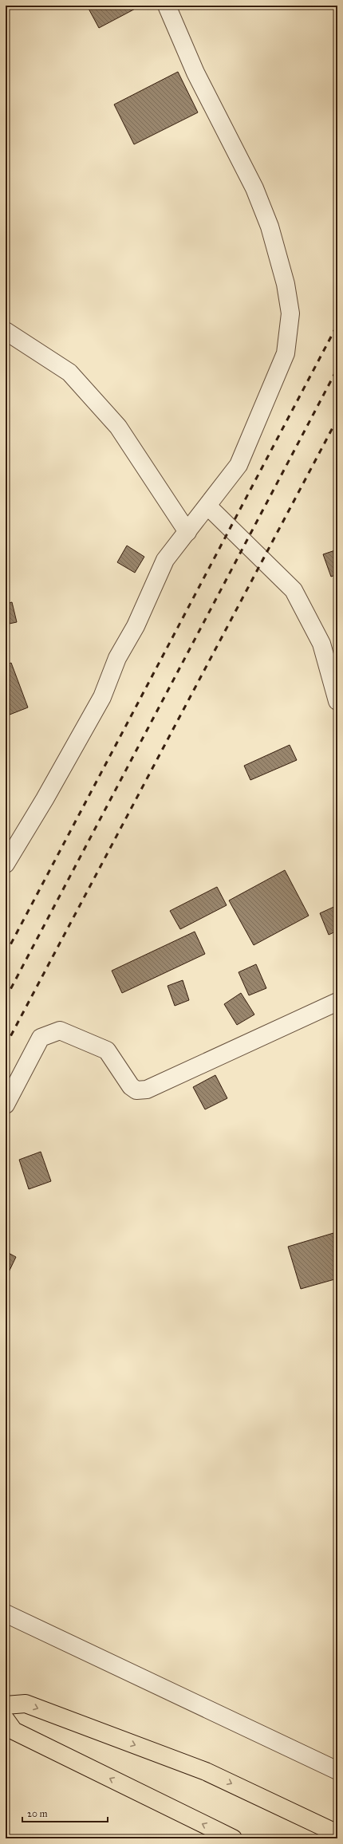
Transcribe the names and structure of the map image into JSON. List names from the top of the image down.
{
  "scale_bar": "20 m"
}
